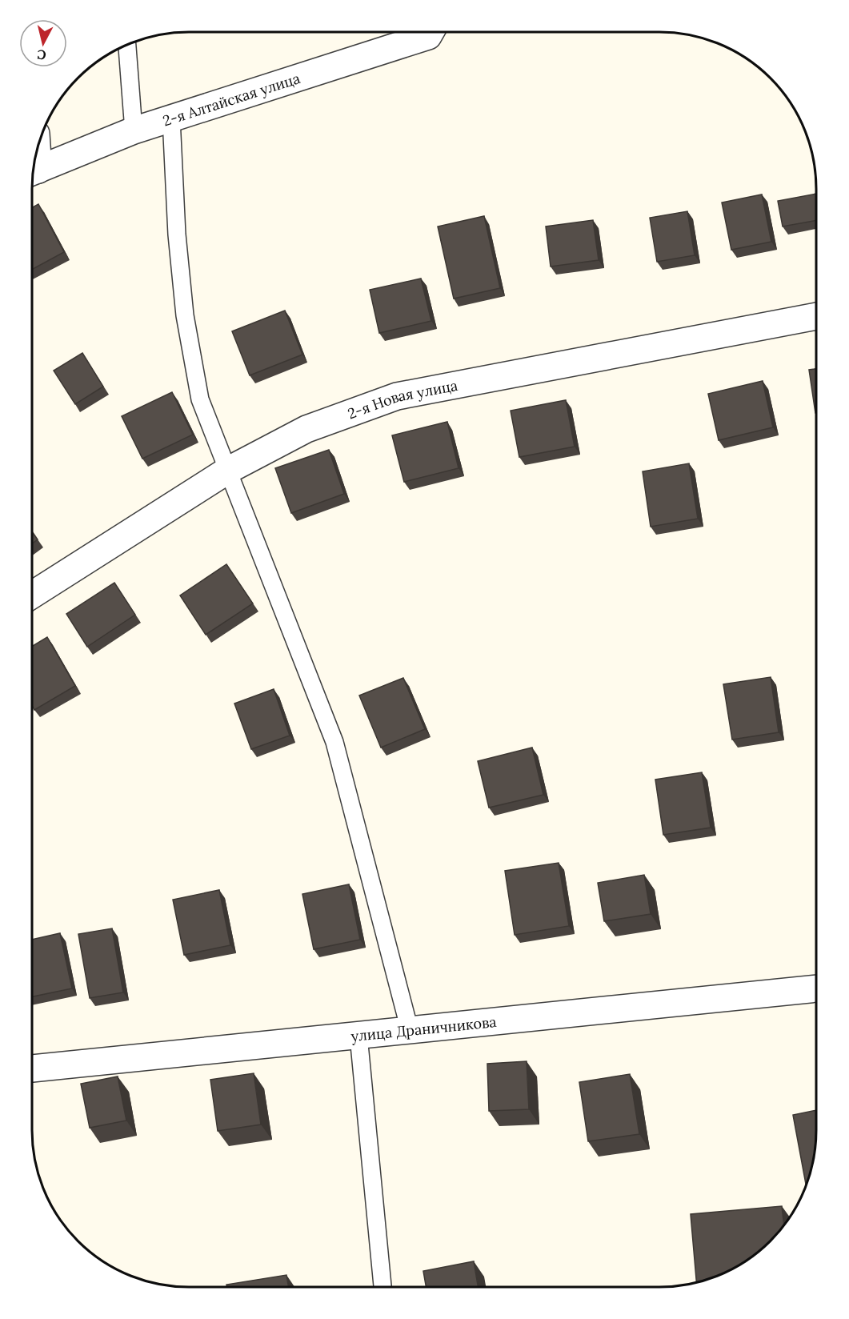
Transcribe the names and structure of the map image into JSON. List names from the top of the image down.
{
  "streets": {
    "street": ["2-я Алтайская улица", "2-я Новая улица", "улица Драничникова"]
  },
  "north": "bottom"
}
